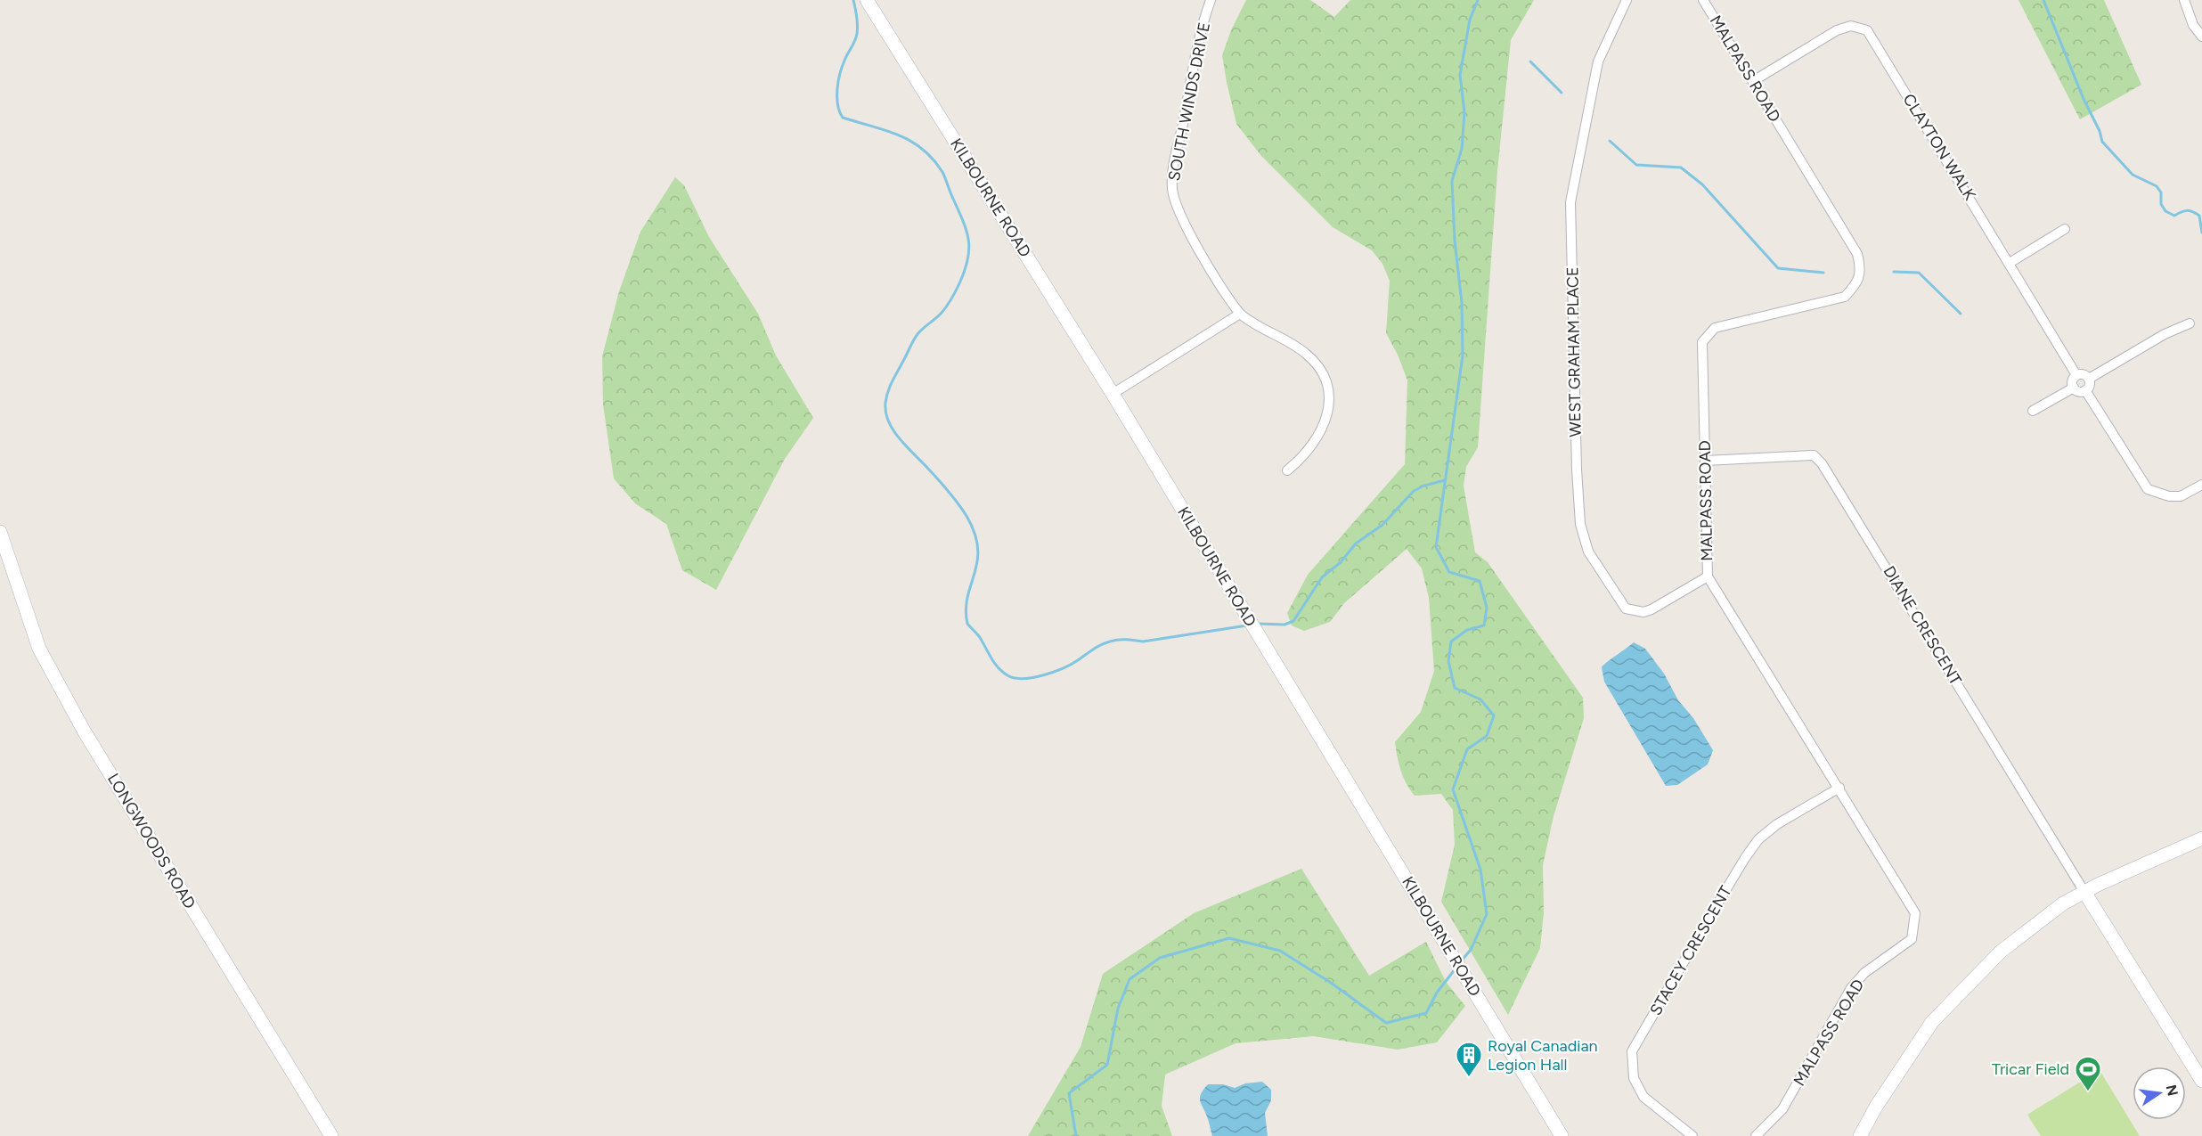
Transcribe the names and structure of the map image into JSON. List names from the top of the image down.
{
  "streets": {
    "street": [
      "MALPASS ROAD",
      "SOUTH WINDS DRIVE",
      "CLAYTON WALK",
      "KILBOURNE ROAD",
      "WEST GRAHAM PLACE",
      "DIANE CRESCENT",
      "LONGWOODS ROAD",
      "STACEY CRESCENT"
    ]
  },
  "crossings": [
    ["MALPASS ROAD", "CLAYTON WALK"],
    ["MALPASS ROAD", "WEST GRAHAM PLACE"],
    ["MALPASS ROAD", "DIANE CRESCENT"],
    ["MALPASS ROAD", "STACEY CRESCENT"]
  ],
  "places": {
    "building": ["Royal Canadian Legion Hall"],
    "sports": ["Tricar Field"]
  },
  "north": "right"
}
